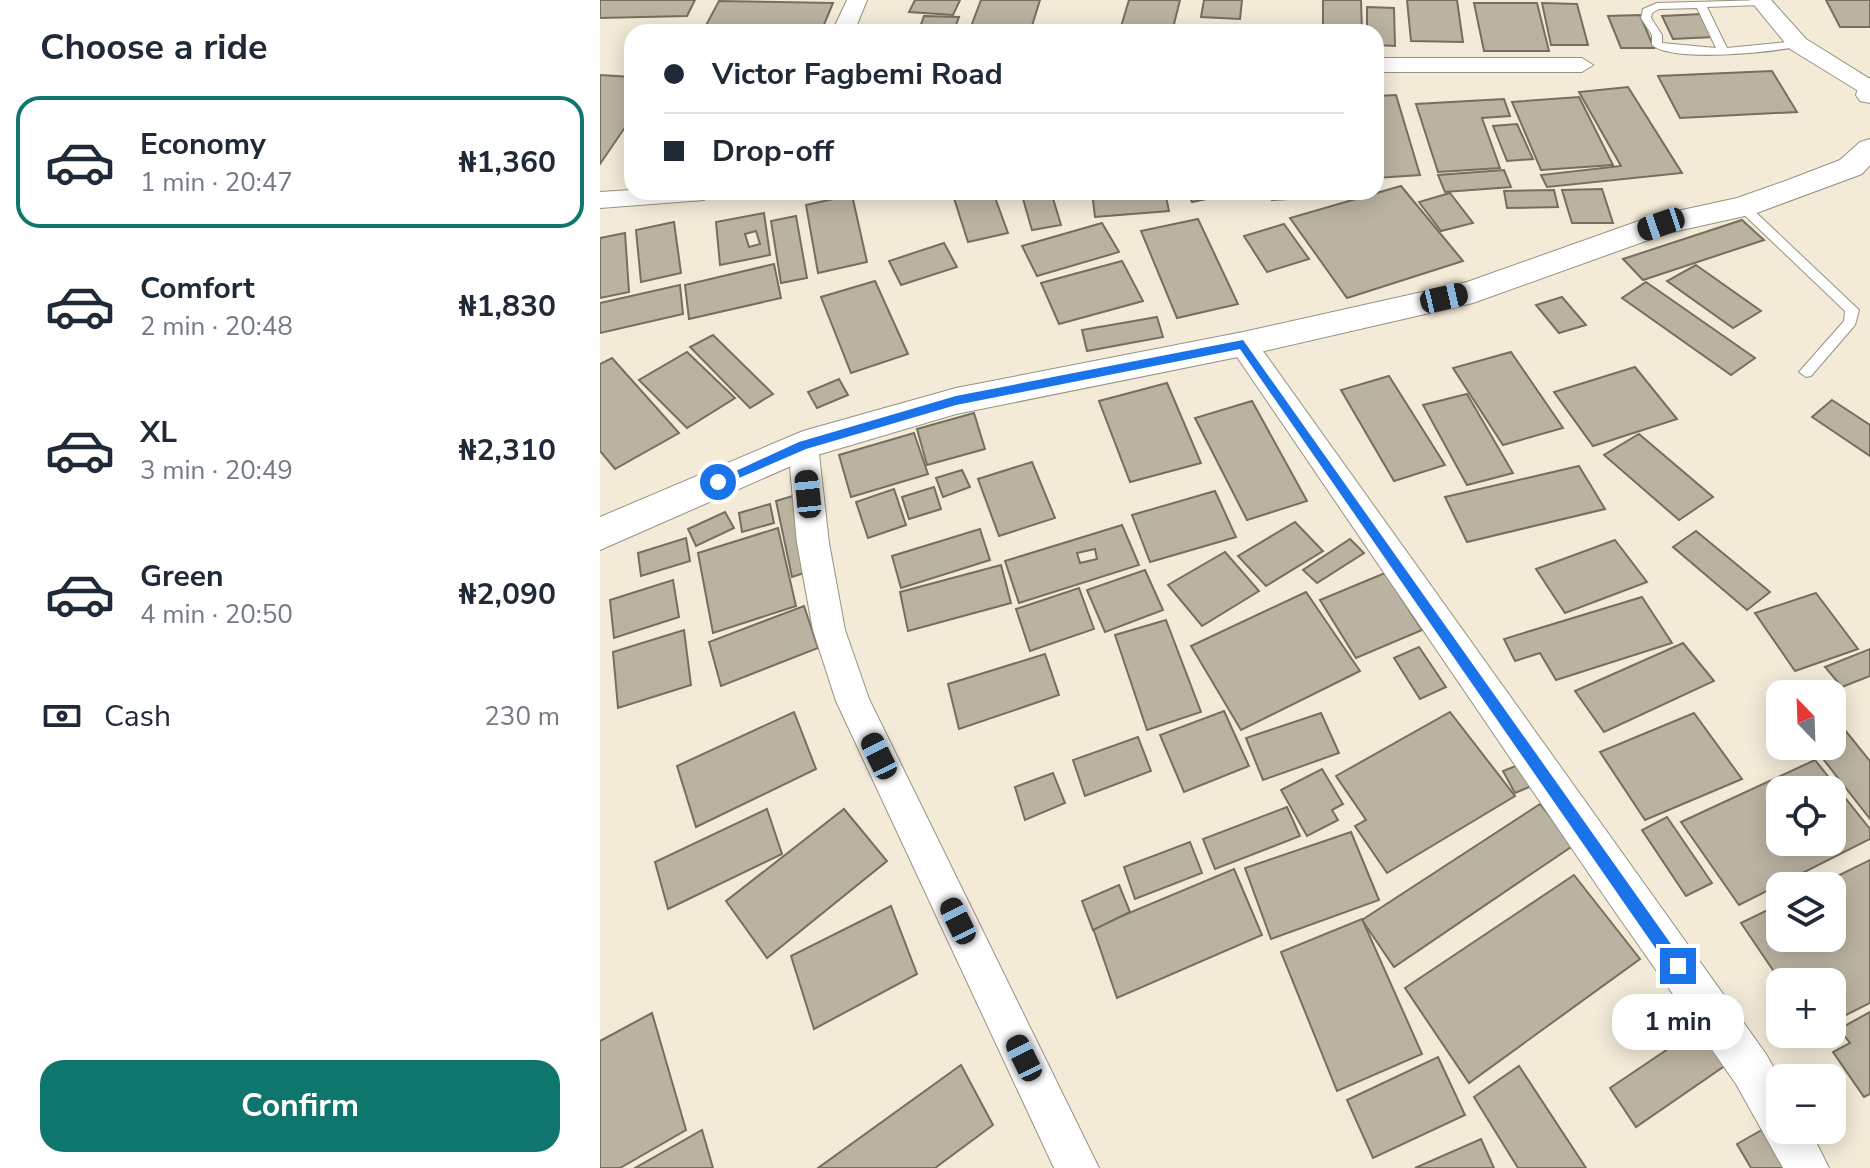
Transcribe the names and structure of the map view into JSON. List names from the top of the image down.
{
  "north": "top left",
  "page": {
    "heading": "Choose a ride",
    "banner": ["Victor Fagbemi Road", "Drop-off"],
    "list": [
      {
        "name": "Economy",
        "note": "1 min · 20:47",
        "value": "₦1,360"
      },
      {
        "name": "Comfort",
        "note": "2 min · 20:48",
        "value": "₦1,830"
      },
      {
        "name": "XL",
        "note": "3 min · 20:49",
        "value": "₦2,310"
      },
      {
        "name": "Green",
        "note": "4 min · 20:50",
        "value": "₦2,090"
      }
    ],
    "pay": ["Cash", "230 m"],
    "map_buttons": ["+", "−"],
    "bubble": "1 min",
    "buttons": "Confirm"
  }
}
